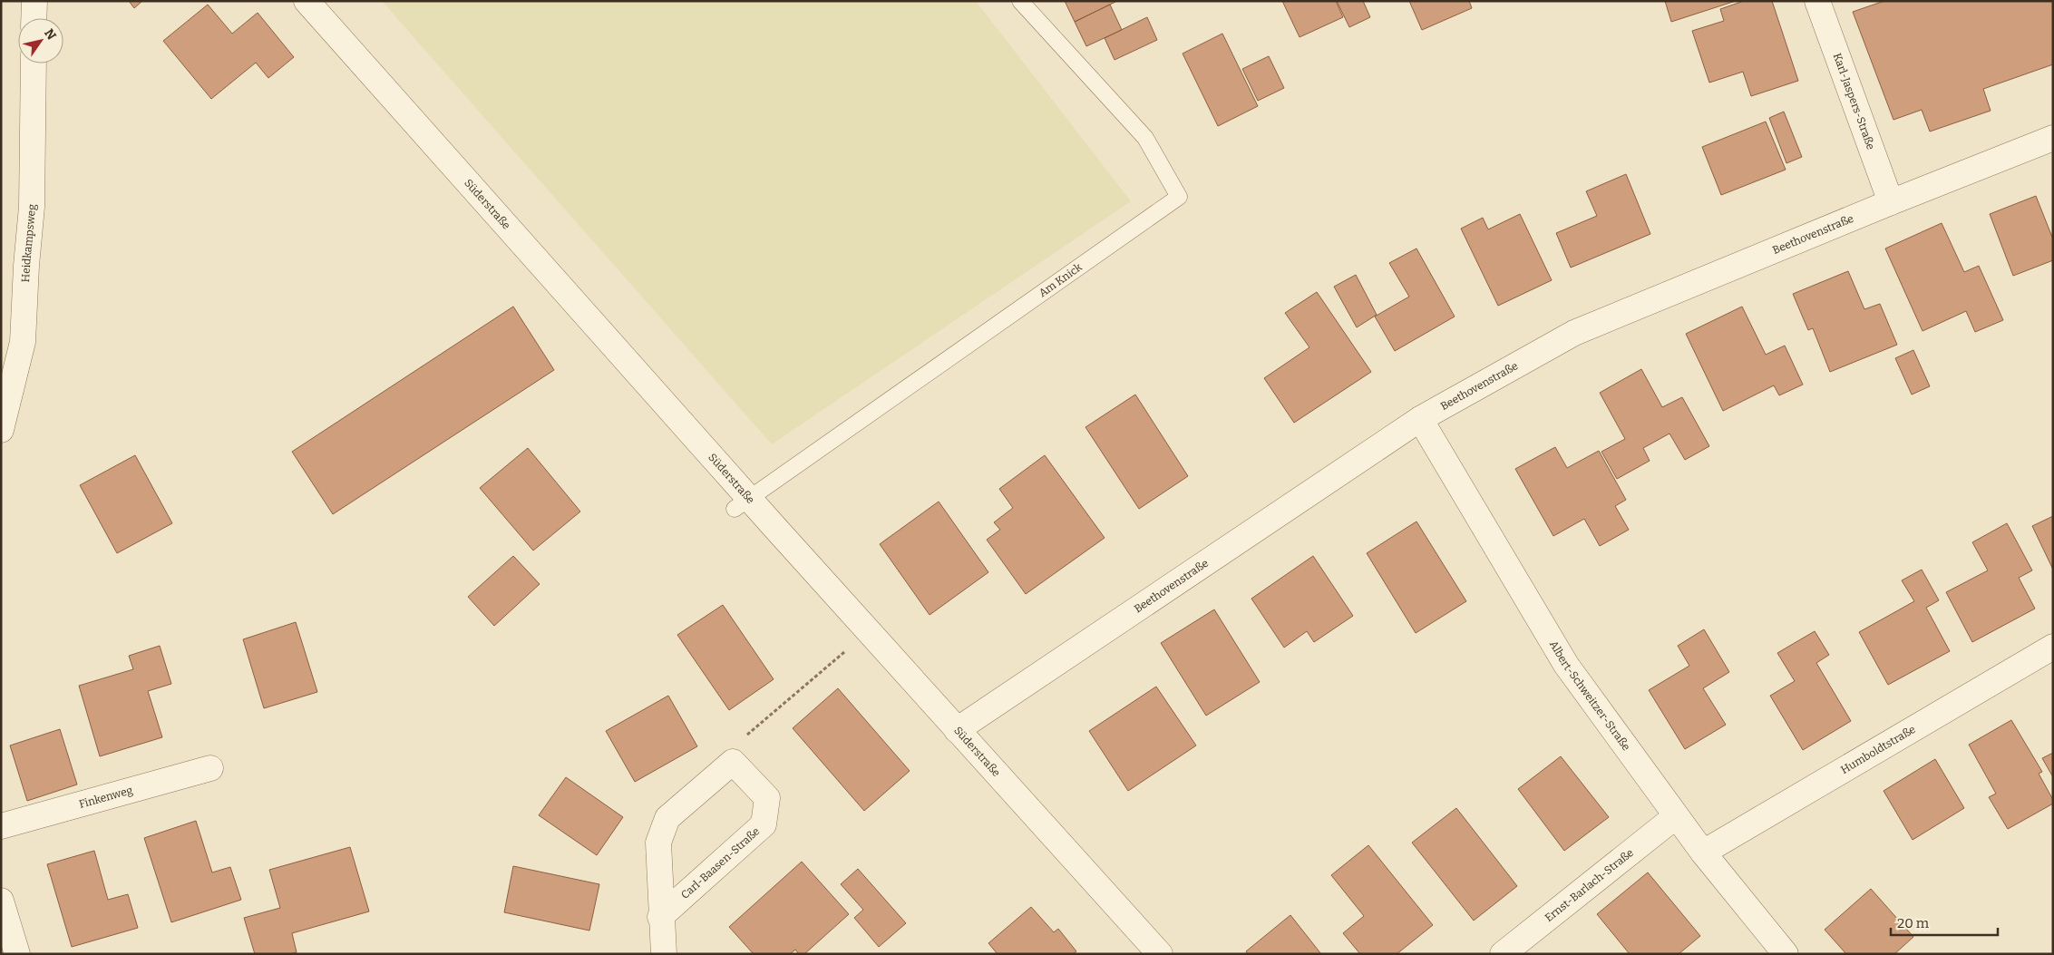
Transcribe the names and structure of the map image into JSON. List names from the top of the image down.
{
  "streets": {
    "street": [
      "Karl-Jaspers-Straße",
      "Süderstraße",
      "Beethovenstraße",
      "Heidkampsweg",
      "Albert-Schweitzer-Straße",
      "Humboldtstraße",
      "Finkenweg",
      "Carl-Baasen-Straße",
      "Ernst-Barlach-Straße"
    ],
    "lane": ["Am Knick"]
  },
  "crossings": [
    ["Karl-Jaspers-Straße", "Beethovenstraße"],
    ["Süderstraße", "Beethovenstraße"],
    ["Süderstraße", "Am Knick"],
    ["Beethovenstraße", "Albert-Schweitzer-Straße"],
    ["Albert-Schweitzer-Straße", "Humboldtstraße"],
    ["Albert-Schweitzer-Straße", "Ernst-Barlach-Straße"]
  ],
  "scale_bar": "20 m",
  "north": "top right"
}
